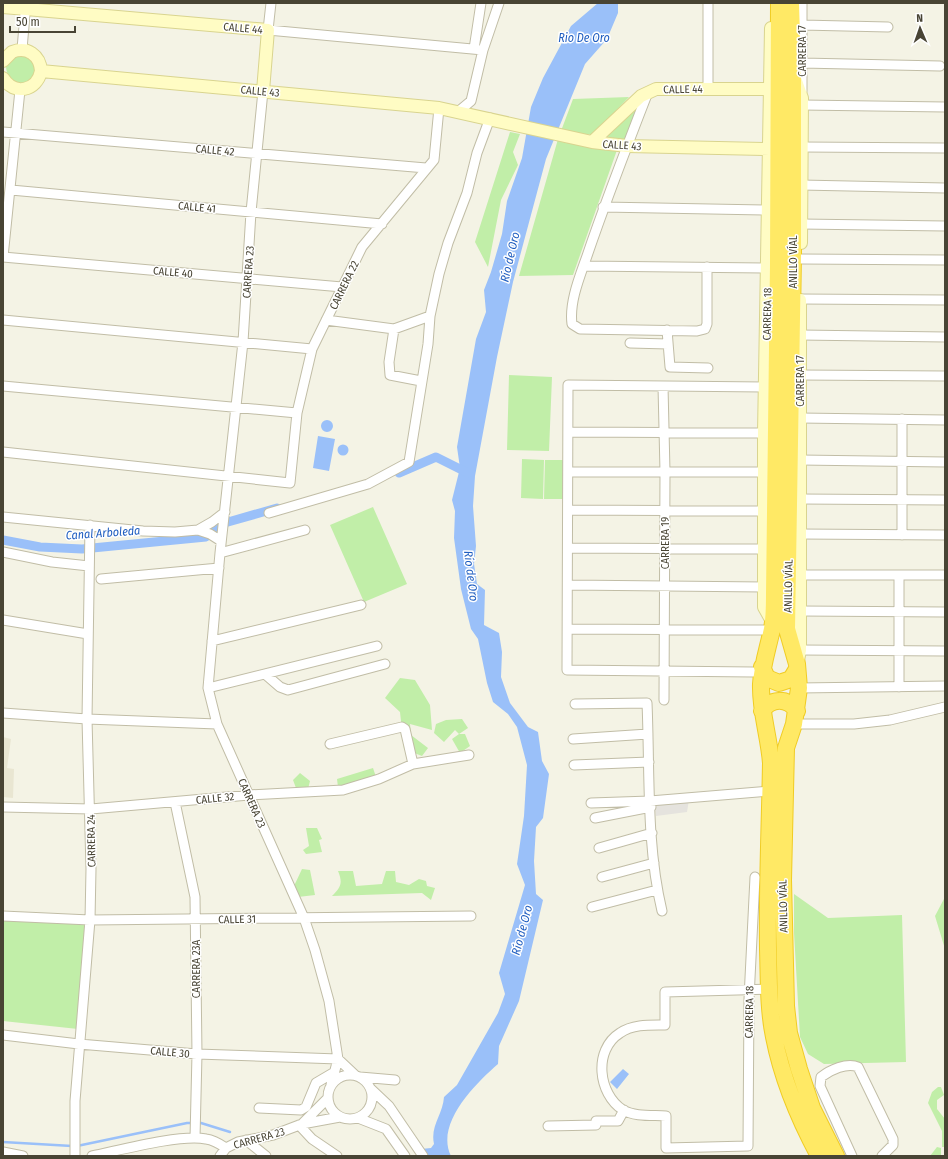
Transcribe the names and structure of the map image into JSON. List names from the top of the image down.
{
  "streets": {
    "highway": ["ANILLO VÍAL"],
    "street": [
      "CALLE 44",
      "CARRERA 17",
      "CALLE 43",
      "CALLE 42",
      "CALLE 41",
      "CALLE 40",
      "CARRERA 23",
      "CARRERA 22",
      "CARRERA 18",
      "CARRERA 19",
      "CALLE 32",
      "CARRERA 24",
      "CALLE 31",
      "CARRERA 23A",
      "CALLE 30"
    ]
  },
  "crossings": [
    ["CALLE 44", "CALLE 43"],
    ["CALLE 44", "CARRERA 23"],
    ["CALLE 44", "CARRERA 18"],
    ["CARRERA 17", "ANILLO VÍAL"],
    ["CALLE 43", "CARRERA 23"],
    ["CALLE 43", "CARRERA 22"],
    ["CALLE 43", "CARRERA 18"],
    ["CALLE 42", "CARRERA 23"],
    ["CALLE 42", "CARRERA 22"],
    ["CALLE 41", "CARRERA 23"],
    ["CALLE 41", "CARRERA 22"],
    ["ANILLO VÍAL", "CARRERA 18"],
    ["CALLE 40", "CARRERA 23"],
    ["CALLE 40", "CARRERA 22"],
    ["CARRERA 23", "CARRERA 22"],
    ["CARRERA 23", "CALLE 32"],
    ["CARRERA 23", "CALLE 31"],
    ["CARRERA 23", "CALLE 30"],
    ["CALLE 32", "CARRERA 24"],
    ["CALLE 32", "CARRERA 23A"],
    ["CARRERA 24", "CALLE 31"],
    ["CARRERA 24", "CALLE 30"],
    ["CALLE 31", "CARRERA 23A"],
    ["CARRERA 23A", "CALLE 30"]
  ],
  "water": ["Rio De Oro", "Río de Oro", "Canal Arboleda"],
  "scale_bar": "50 m",
  "north": "top"
}
